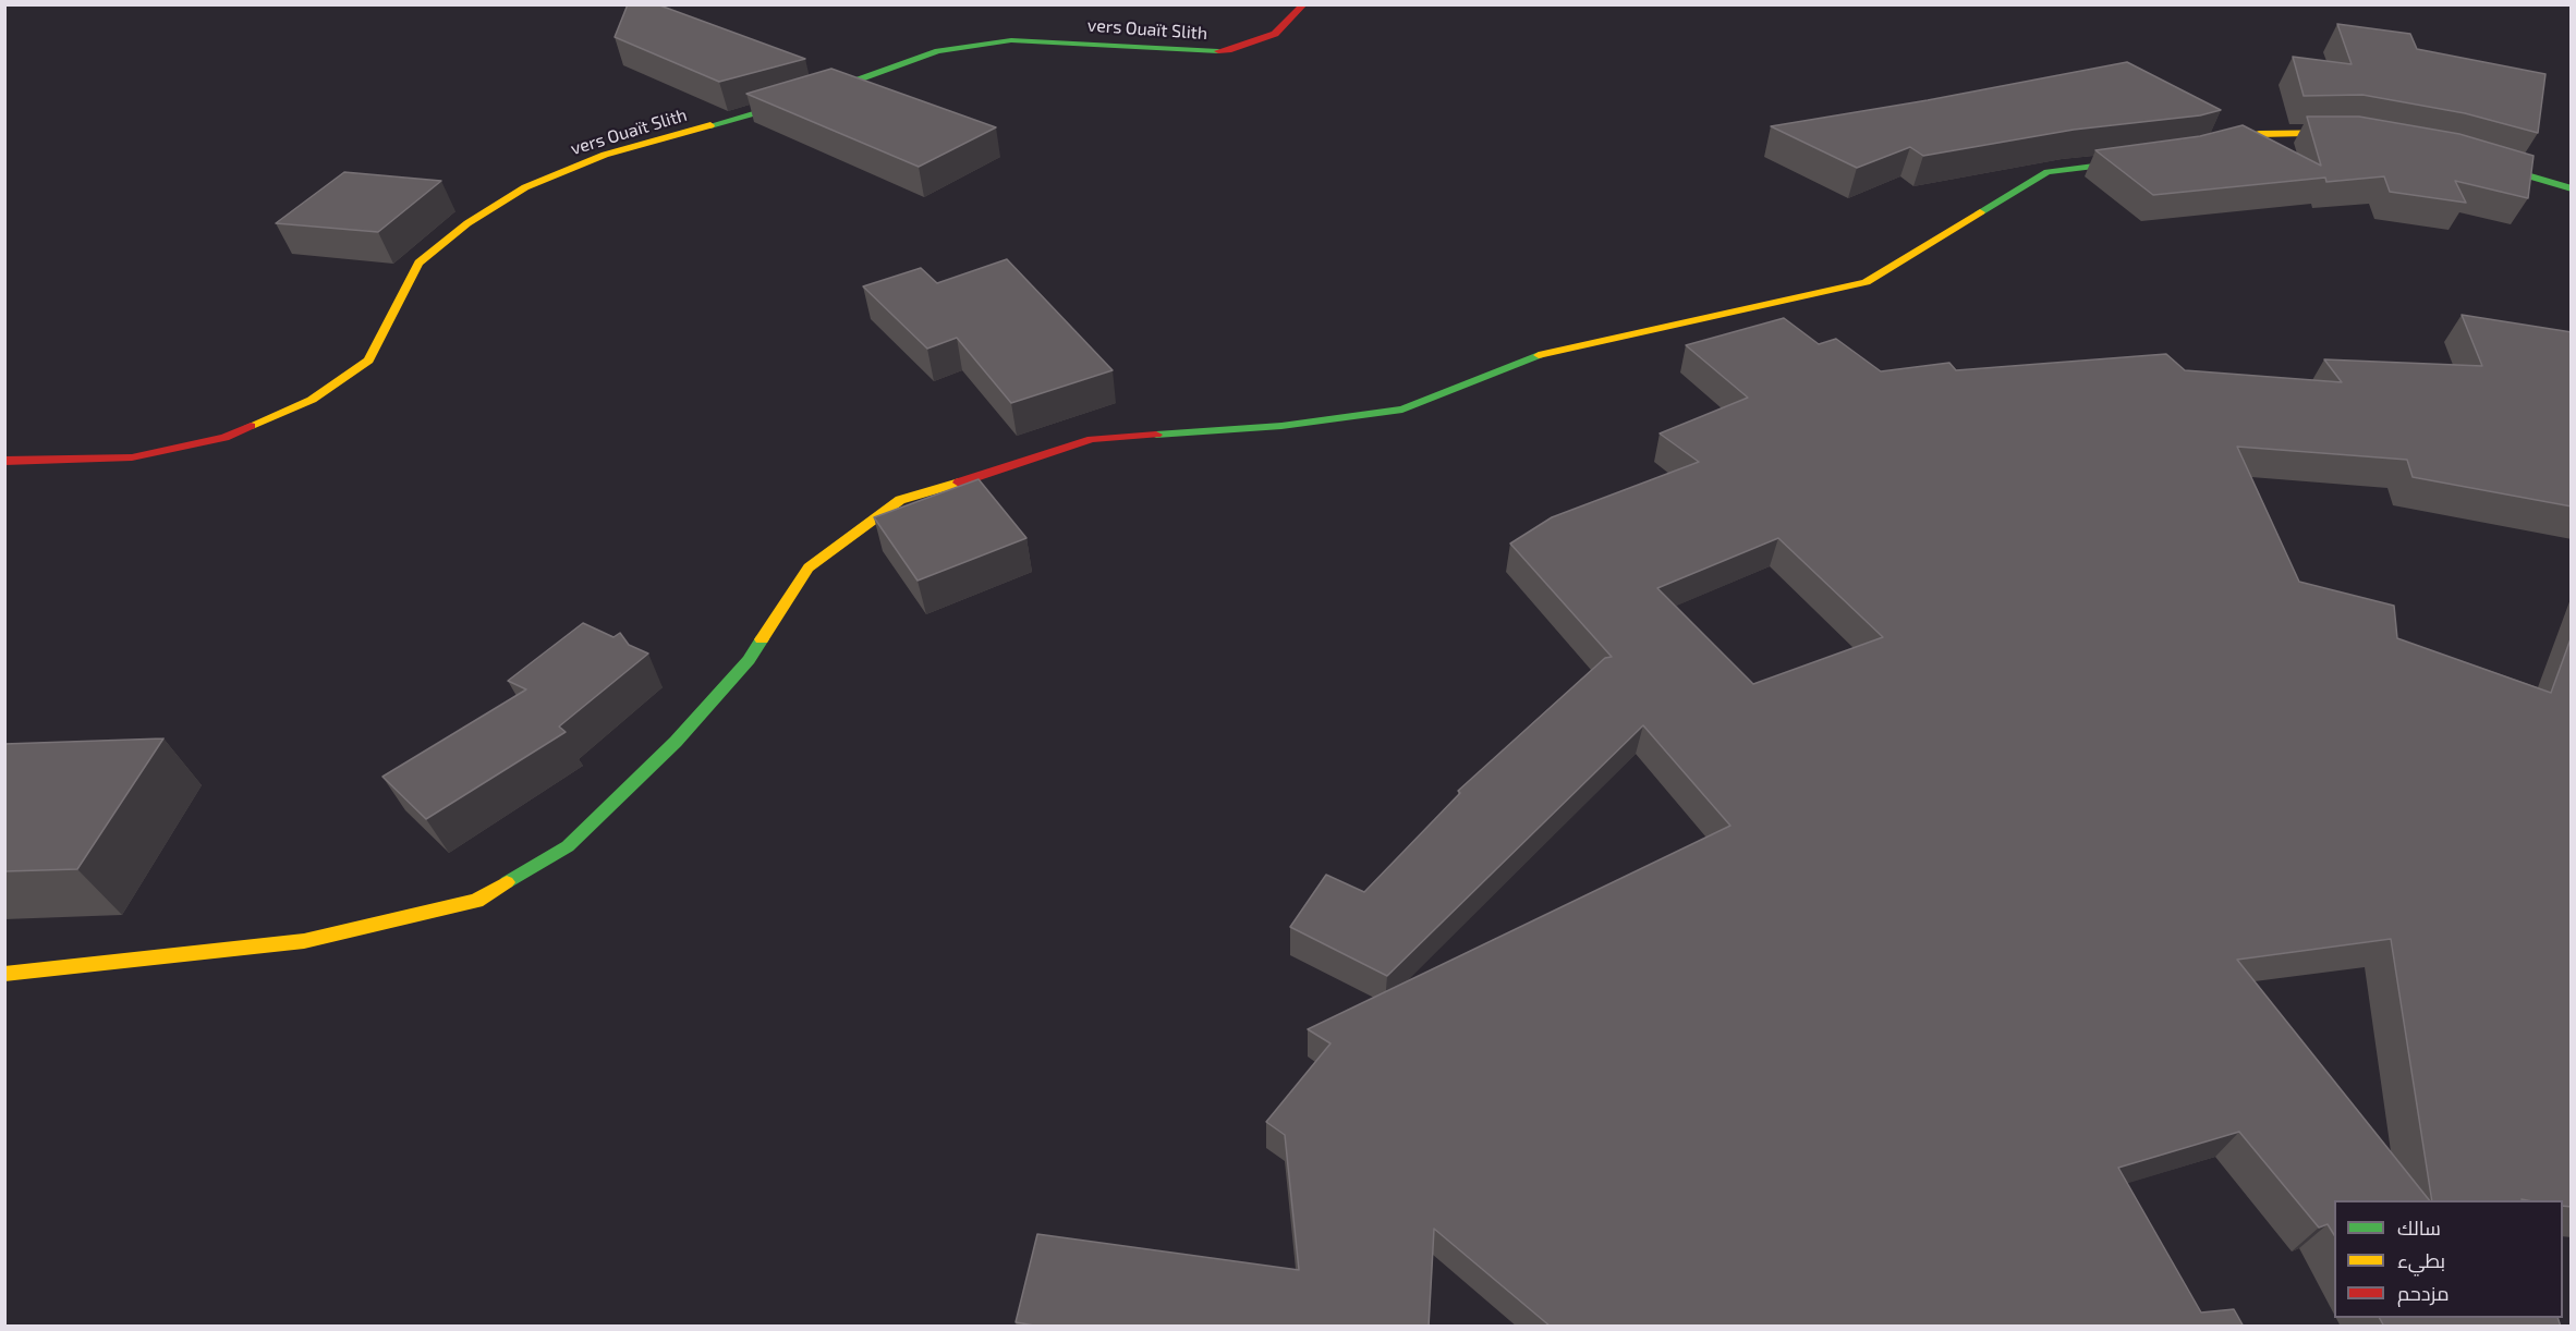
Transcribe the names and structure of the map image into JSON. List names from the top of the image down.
{
  "streets": {
    "street": ["vers Ouaït Slith"]
  },
  "legend": ["سالك", "بطيء", "مزدحم"]
}
